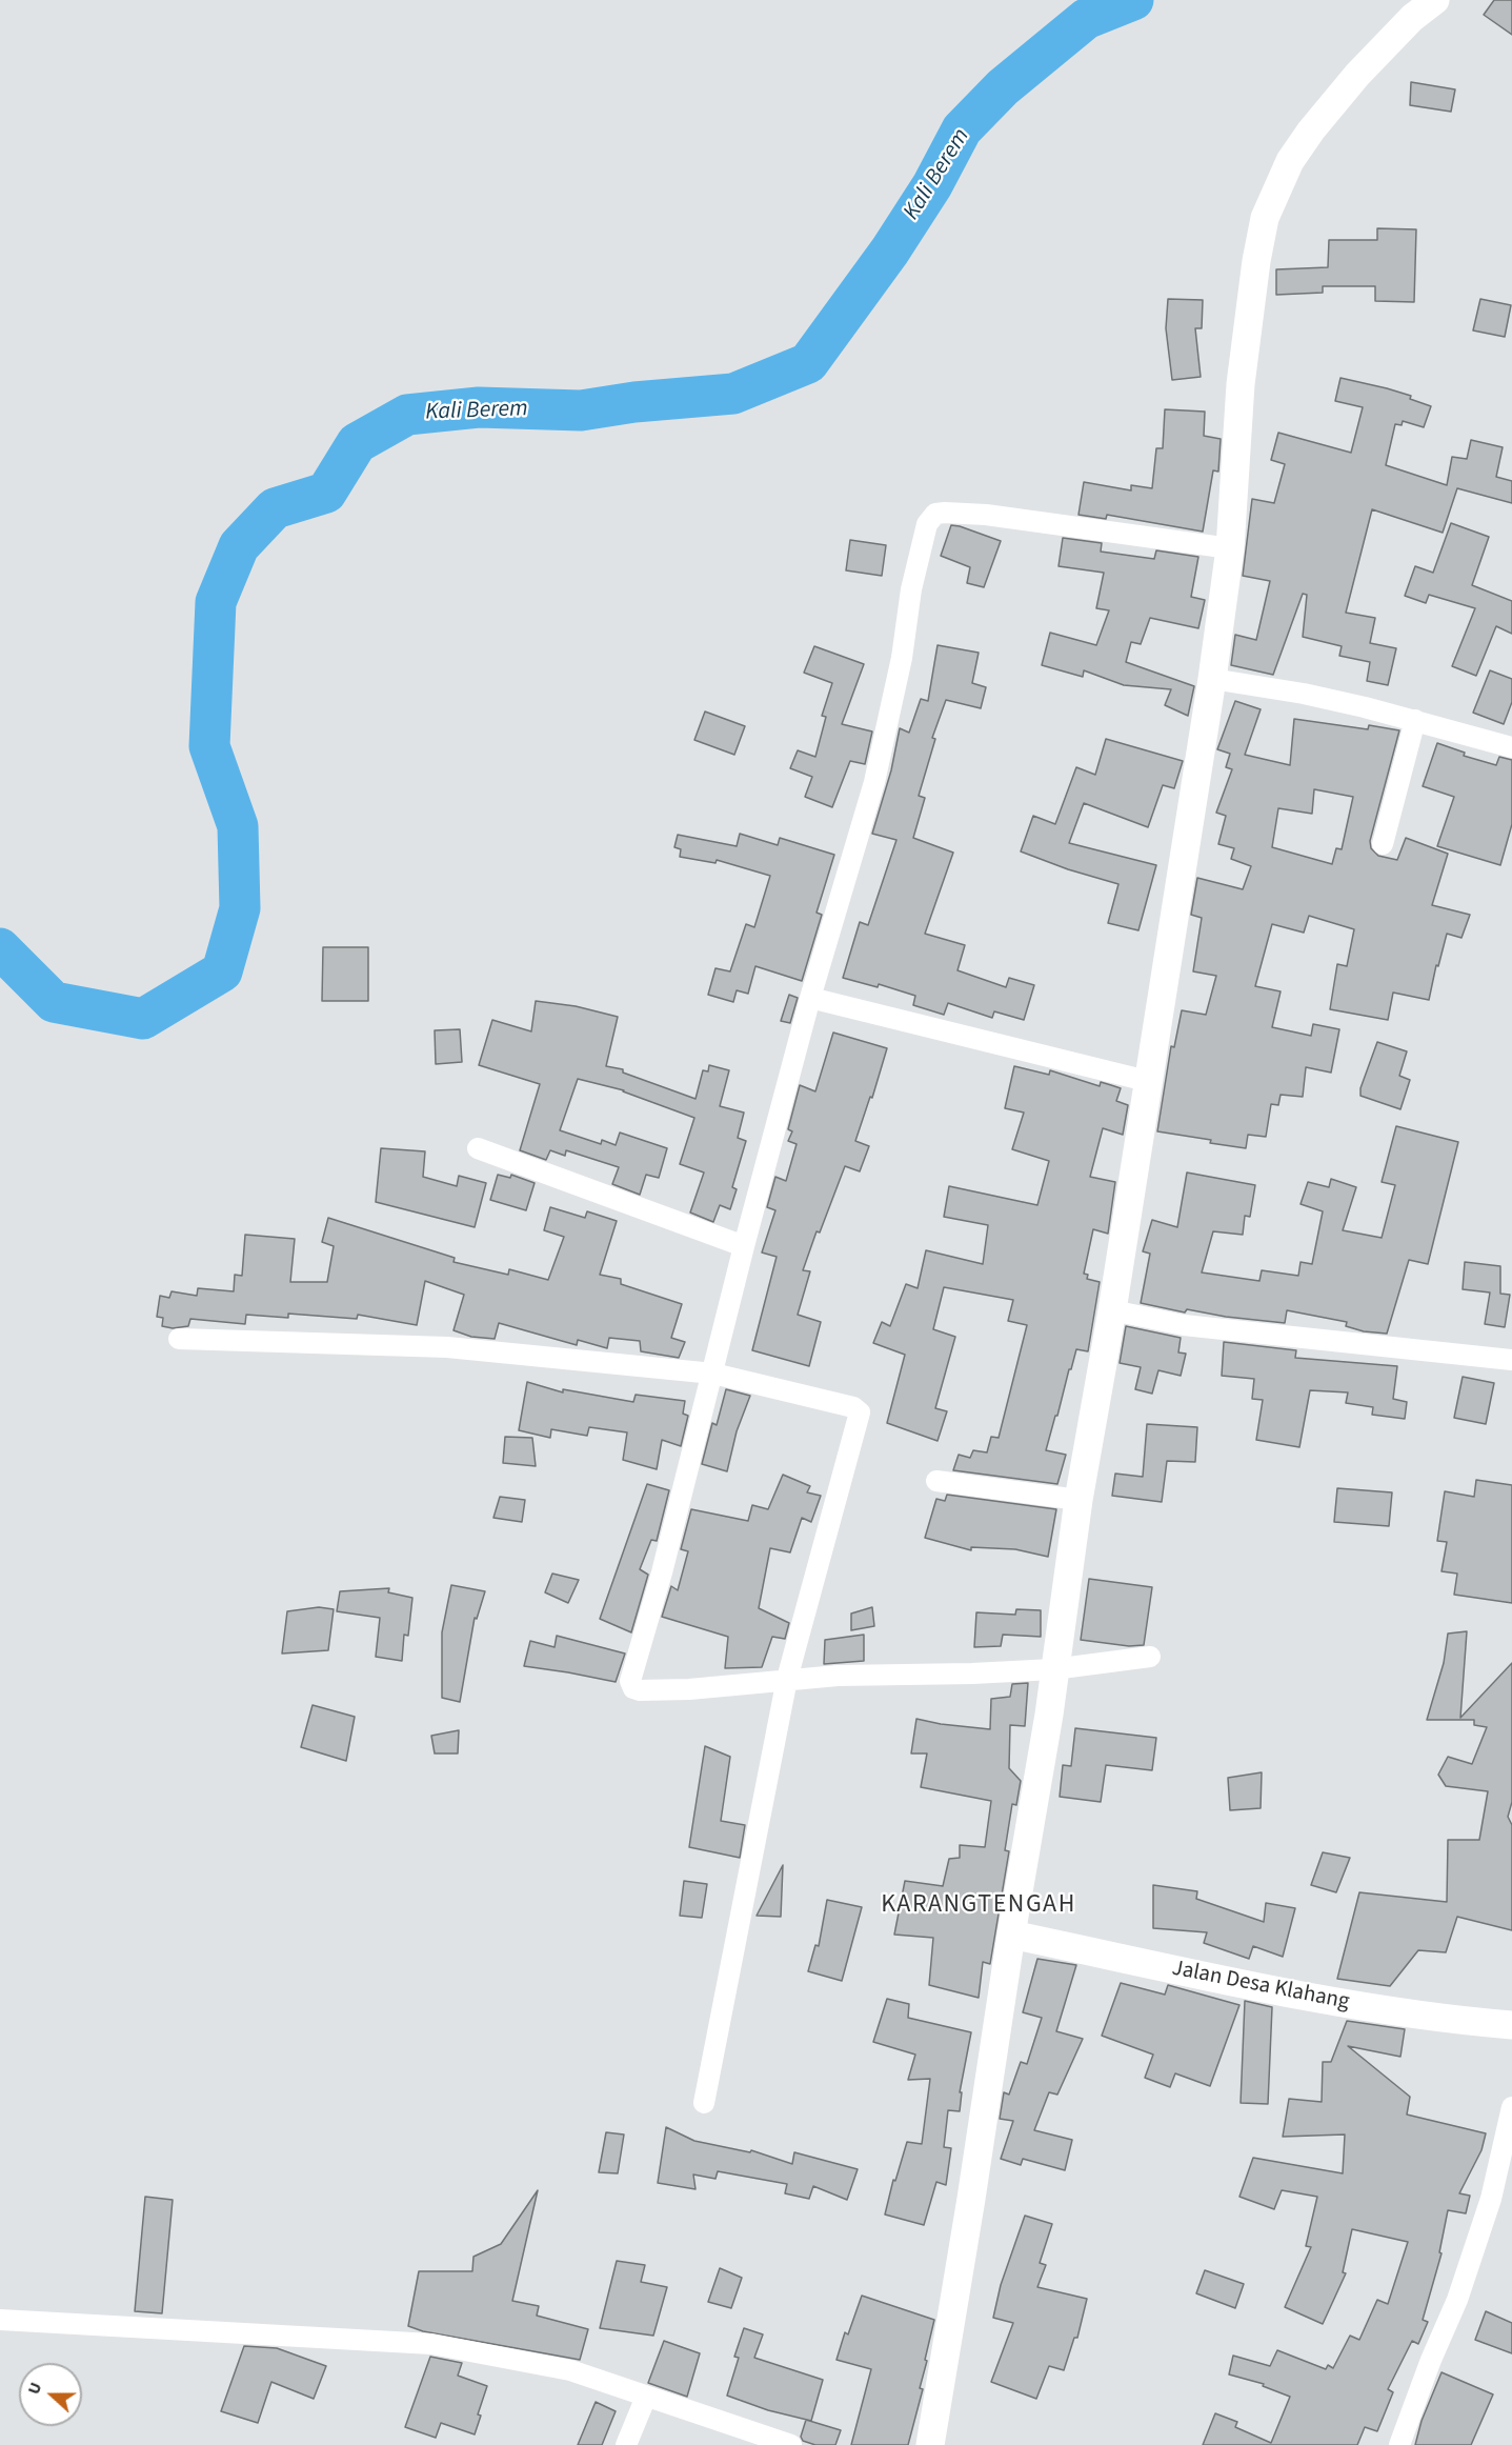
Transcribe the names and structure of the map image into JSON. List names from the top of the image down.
{
  "streets": {
    "street": ["Jalan Desa Klahang"]
  },
  "districts": ["KARANGTENGAH"],
  "water": ["Kali Berem"],
  "north": "left"
}
